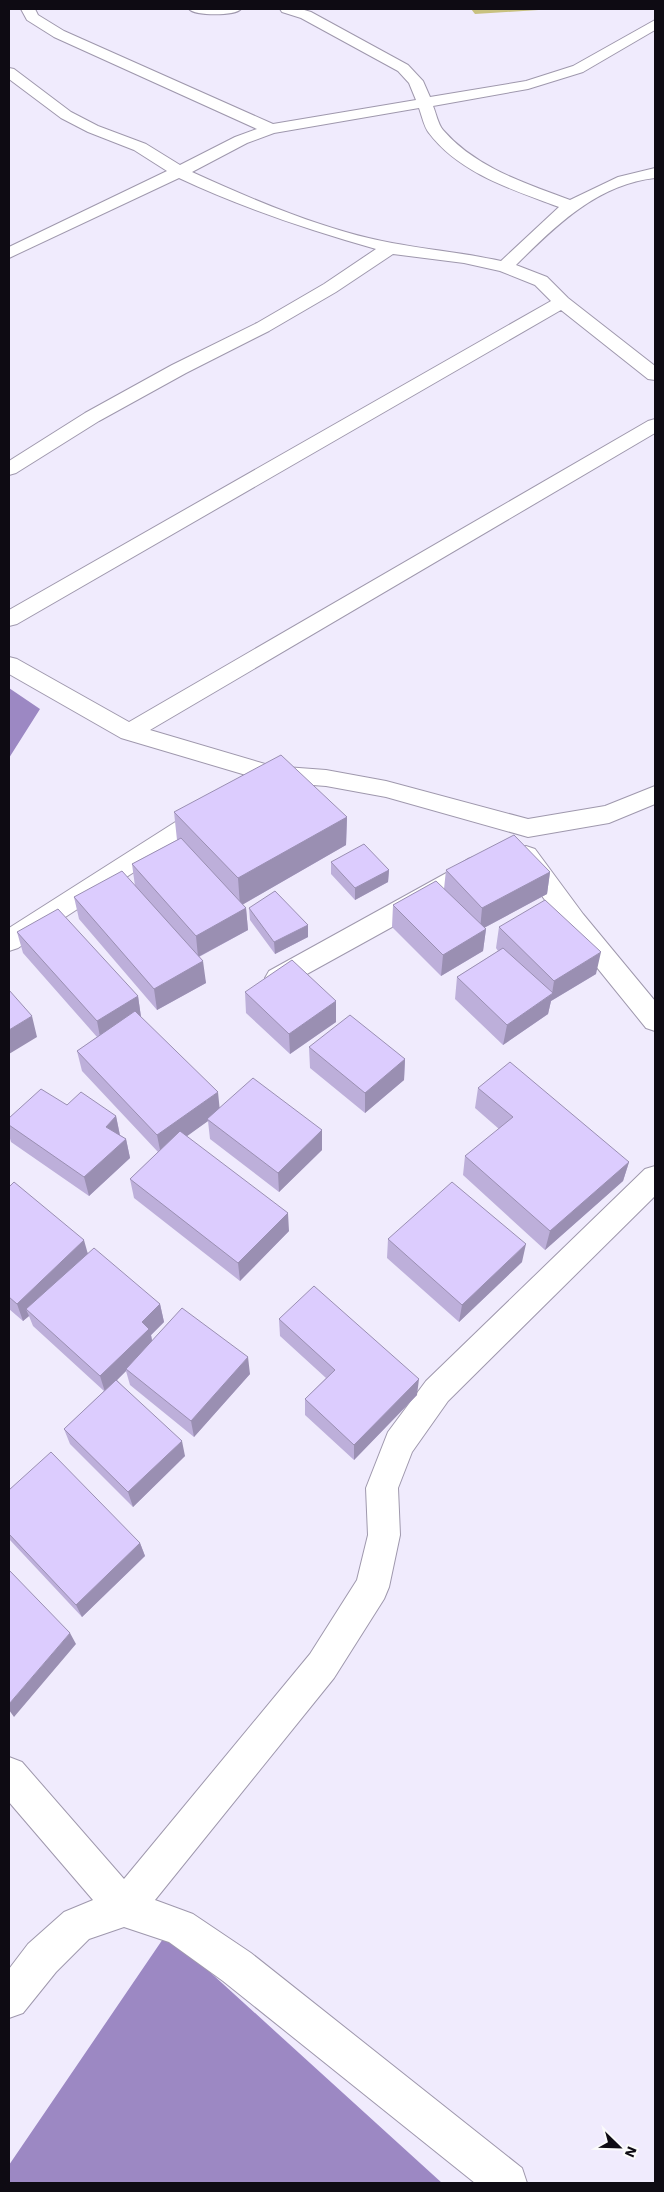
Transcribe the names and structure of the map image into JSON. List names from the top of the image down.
{
  "north": "bottom right"
}
